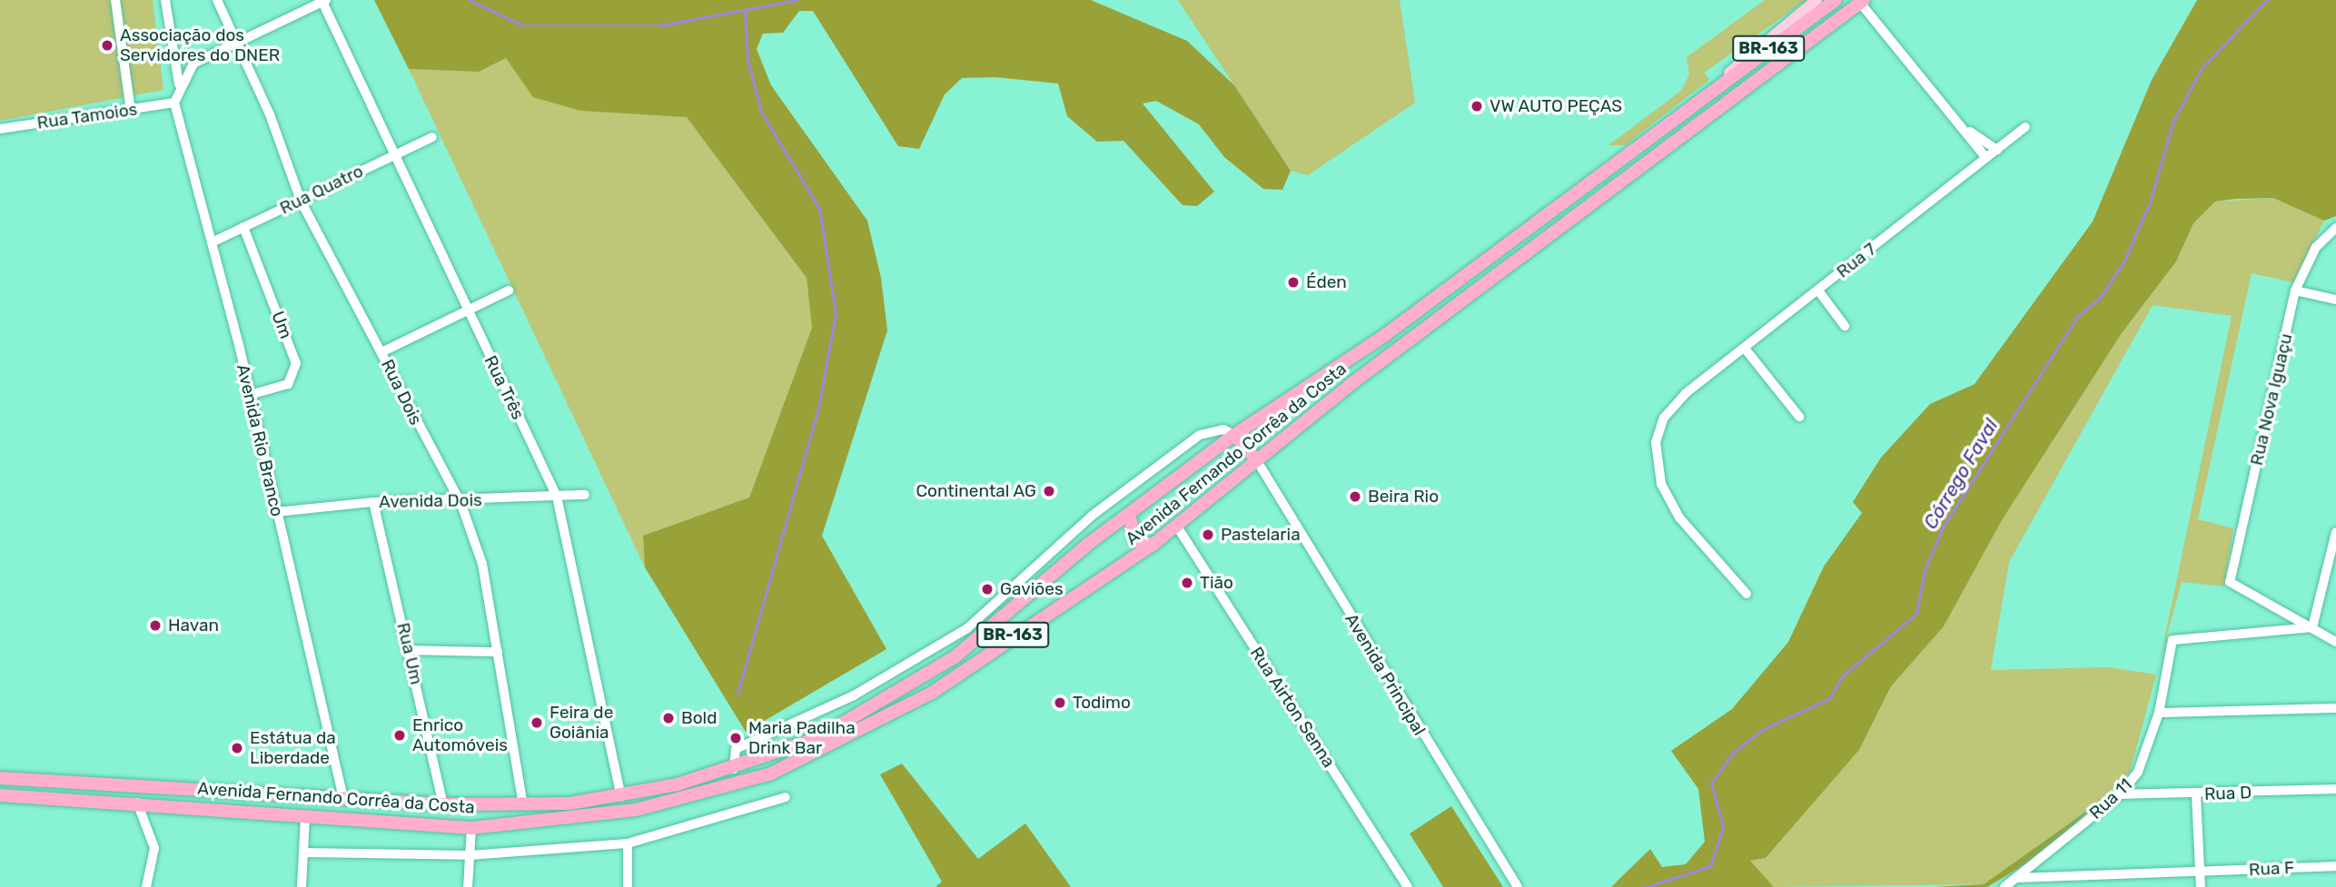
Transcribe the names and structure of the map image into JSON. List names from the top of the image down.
{
  "streets": {
    "highway": ["BR-163", "Avenida Fernando Corrêa da Costa"],
    "street": [
      "Rua Tamoios",
      "Rua Quatro",
      "Rua 7",
      "Um",
      "Rua Três",
      "Rua Dois",
      "Rua Nova Iguaçu",
      "Avenida Rio Branco",
      "Avenida Dois",
      "Rua Um",
      "Avenida Principal",
      "Rua Airton Senna",
      "Rua D",
      "Rua 11",
      "Rua F"
    ]
  },
  "crossings": [
    ["Rua Tamoios", "Avenida Rio Branco"],
    ["Rua Quatro", "Um"],
    ["Rua Quatro", "Rua Três"],
    ["Rua Quatro", "Rua Dois"],
    ["Rua Quatro", "Avenida Rio Branco"],
    ["Um", "Avenida Rio Branco"],
    ["Rua Três", "Avenida Fernando Corrêa da Costa"],
    ["Rua Três", "Avenida Dois"],
    ["Rua Dois", "Avenida Fernando Corrêa da Costa"],
    ["Rua Dois", "Avenida Dois"],
    ["Rua Nova Iguaçu", "Rua 11"],
    ["Avenida Rio Branco", "Avenida Fernando Corrêa da Costa"],
    ["Avenida Rio Branco", "Avenida Dois"],
    ["Avenida Fernando Corrêa da Costa", "Rua Um"],
    ["Avenida Fernando Corrêa da Costa", "Avenida Principal"],
    ["Avenida Fernando Corrêa da Costa", "Rua Airton Senna"],
    ["Avenida Dois", "Rua Um"],
    ["Rua D", "Rua 11"],
    ["Rua 11", "Rua F"]
  ],
  "water": ["Córrego Faval"],
  "places": [
    "Associação dos Servidores do DNER",
    "VW AUTO PEÇAS",
    "Éden",
    "Continental AG",
    "Beira Rio",
    "Pastelaria",
    "Tião",
    "Gaviões",
    "Havan",
    "Todimo",
    "Bold",
    "Feira de Goiânia",
    "Enrico Automóveis",
    "Maria Padilha Drink Bar",
    "Estátua da Liberdade"
  ]
}
